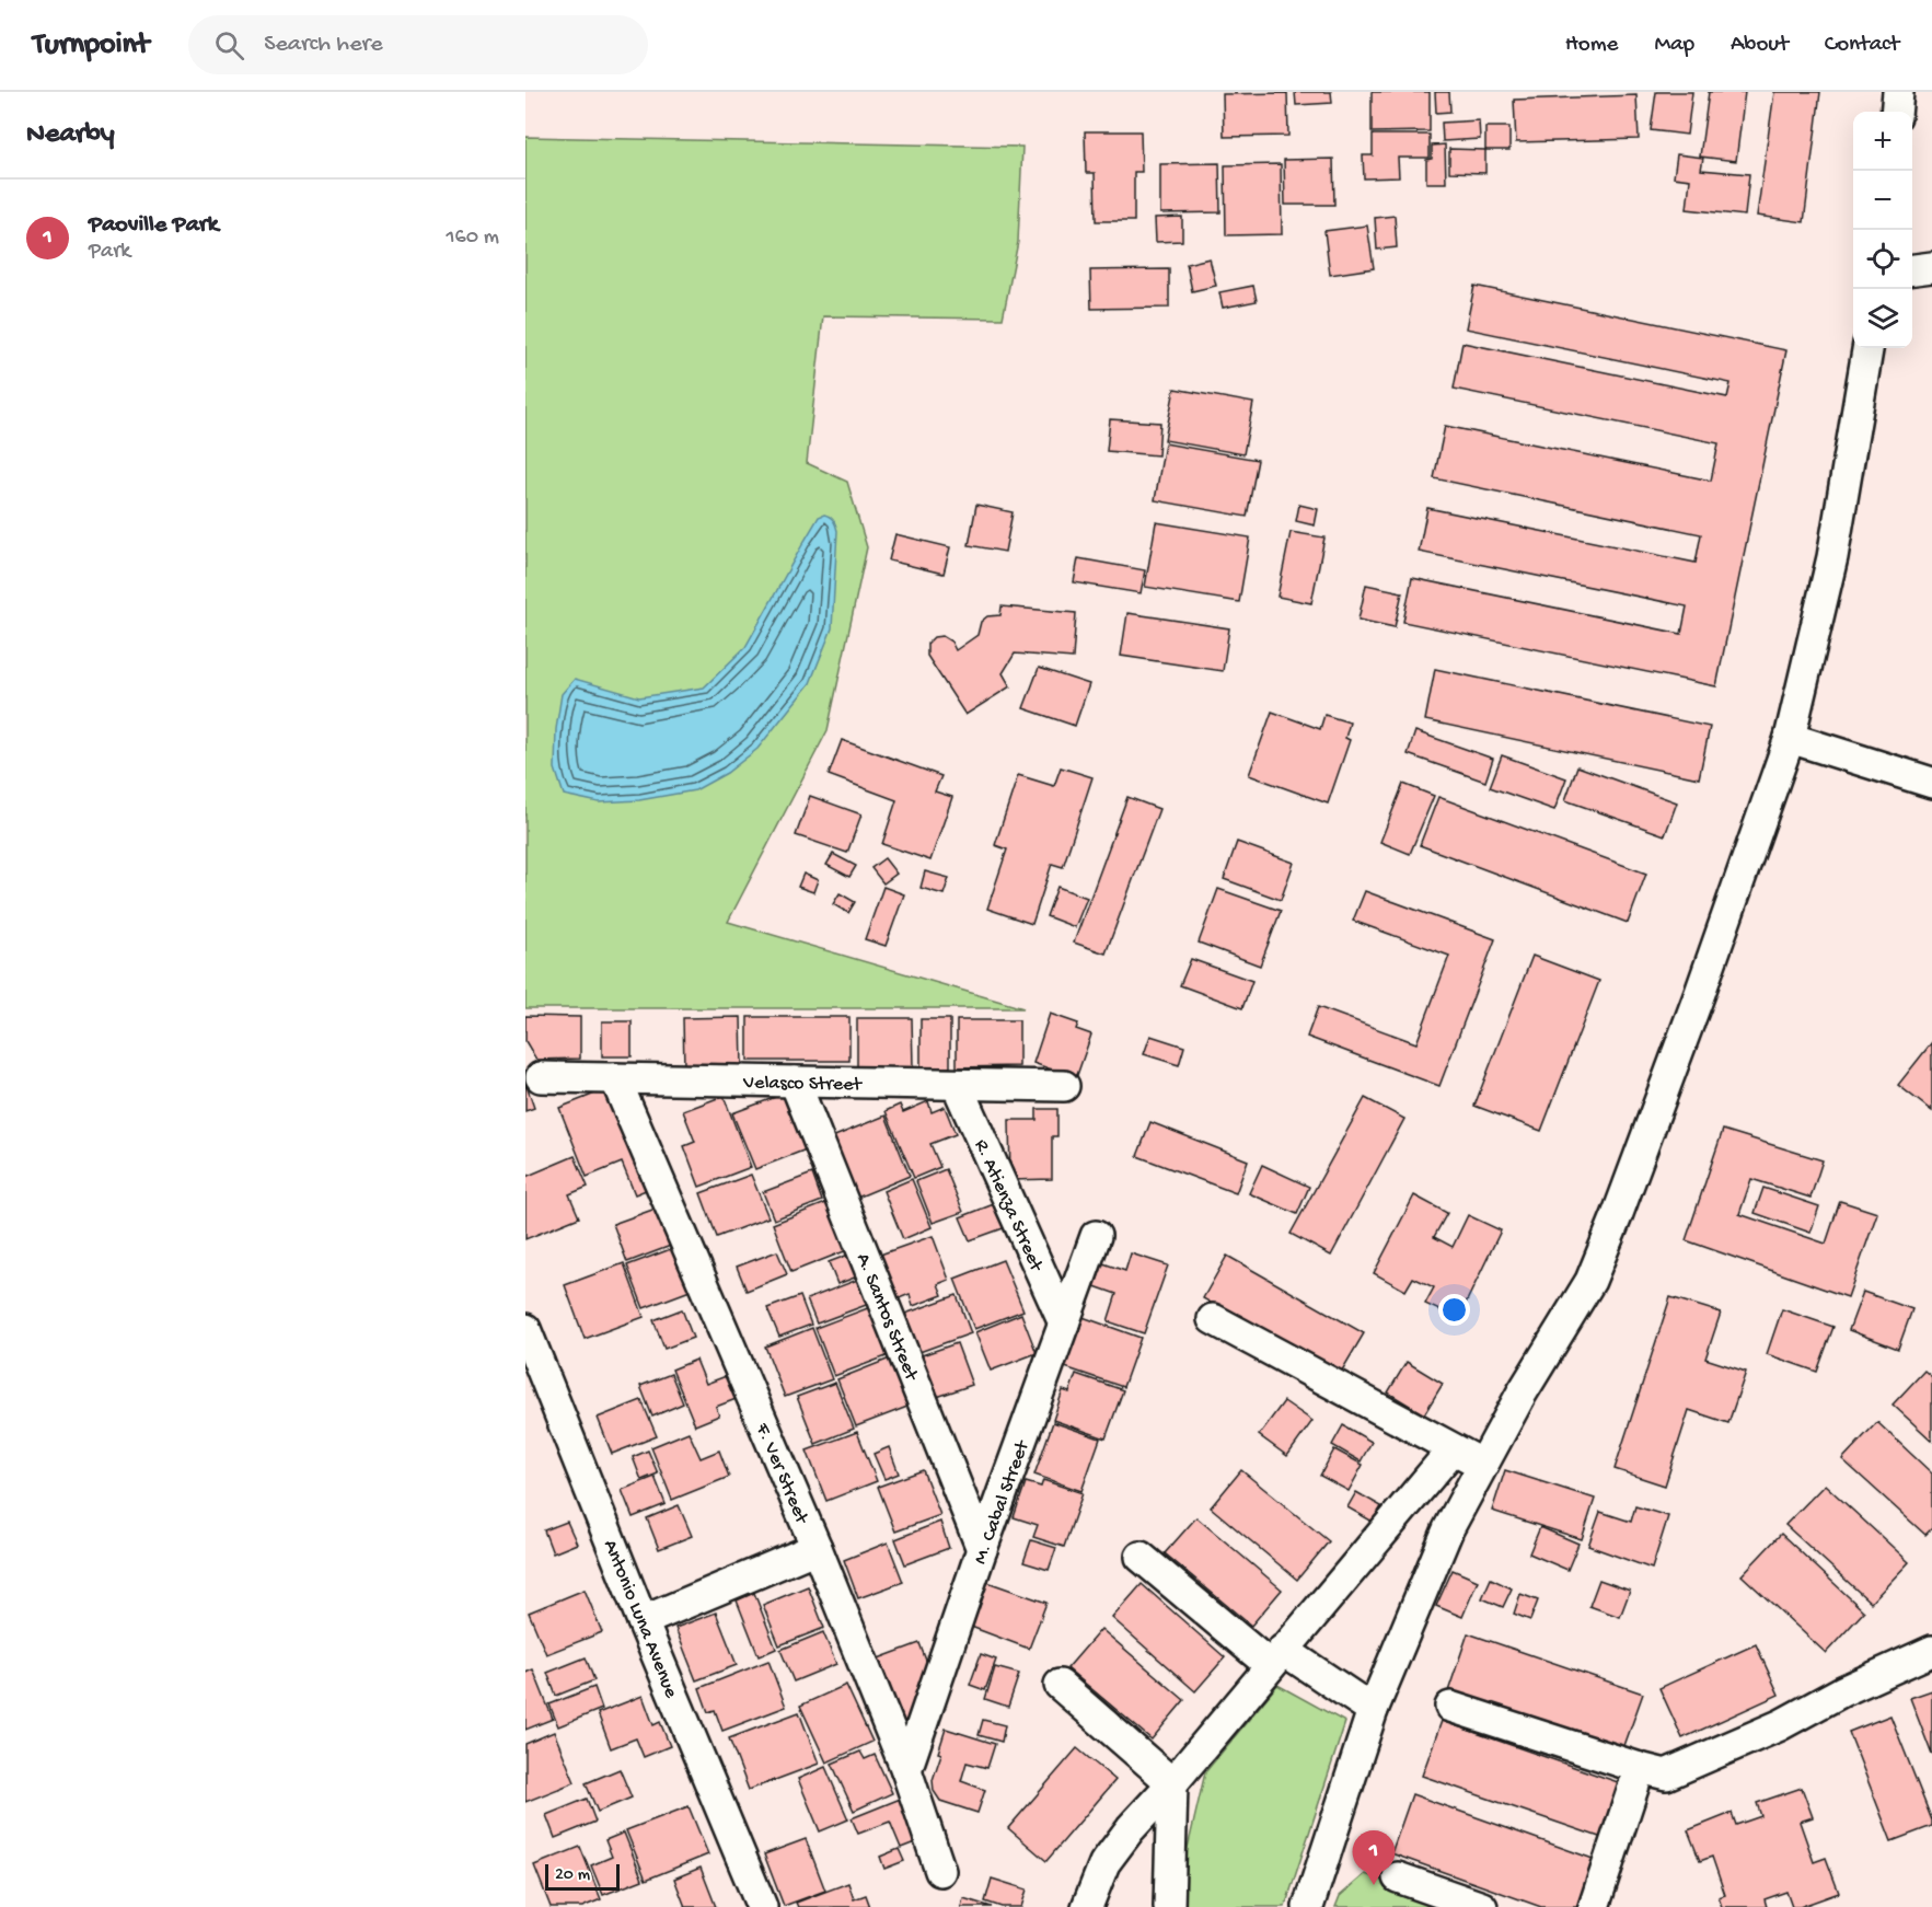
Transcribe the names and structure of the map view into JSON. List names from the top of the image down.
{
  "streets": {
    "street": [
      "Velasco Street",
      "R. Atienza Street",
      "A. Santos Street",
      "F. Ver Street",
      "M. Cabal Street",
      "Antonio Luna Avenue"
    ]
  },
  "crossings": [
    ["Velasco Street", "R. Atienza Street"],
    ["Velasco Street", "A. Santos Street"],
    ["Velasco Street", "F. Ver Street"],
    ["R. Atienza Street", "M. Cabal Street"],
    ["A. Santos Street", "M. Cabal Street"],
    ["F. Ver Street", "M. Cabal Street"]
  ],
  "scale_bar": "20 m",
  "page": {
    "header": "Turnpoint",
    "search": "Search here",
    "nav": [
      "Home",
      "Map",
      "About",
      "Contact"
    ],
    "heading": "Nearby",
    "map_buttons": ["+", "−"],
    "list": [
      {
        "mark": "1",
        "name": "Paoville Park",
        "note": "Park",
        "value": "160 m"
      }
    ],
    "pins": "1",
    "scale": "20 m"
  }
}
